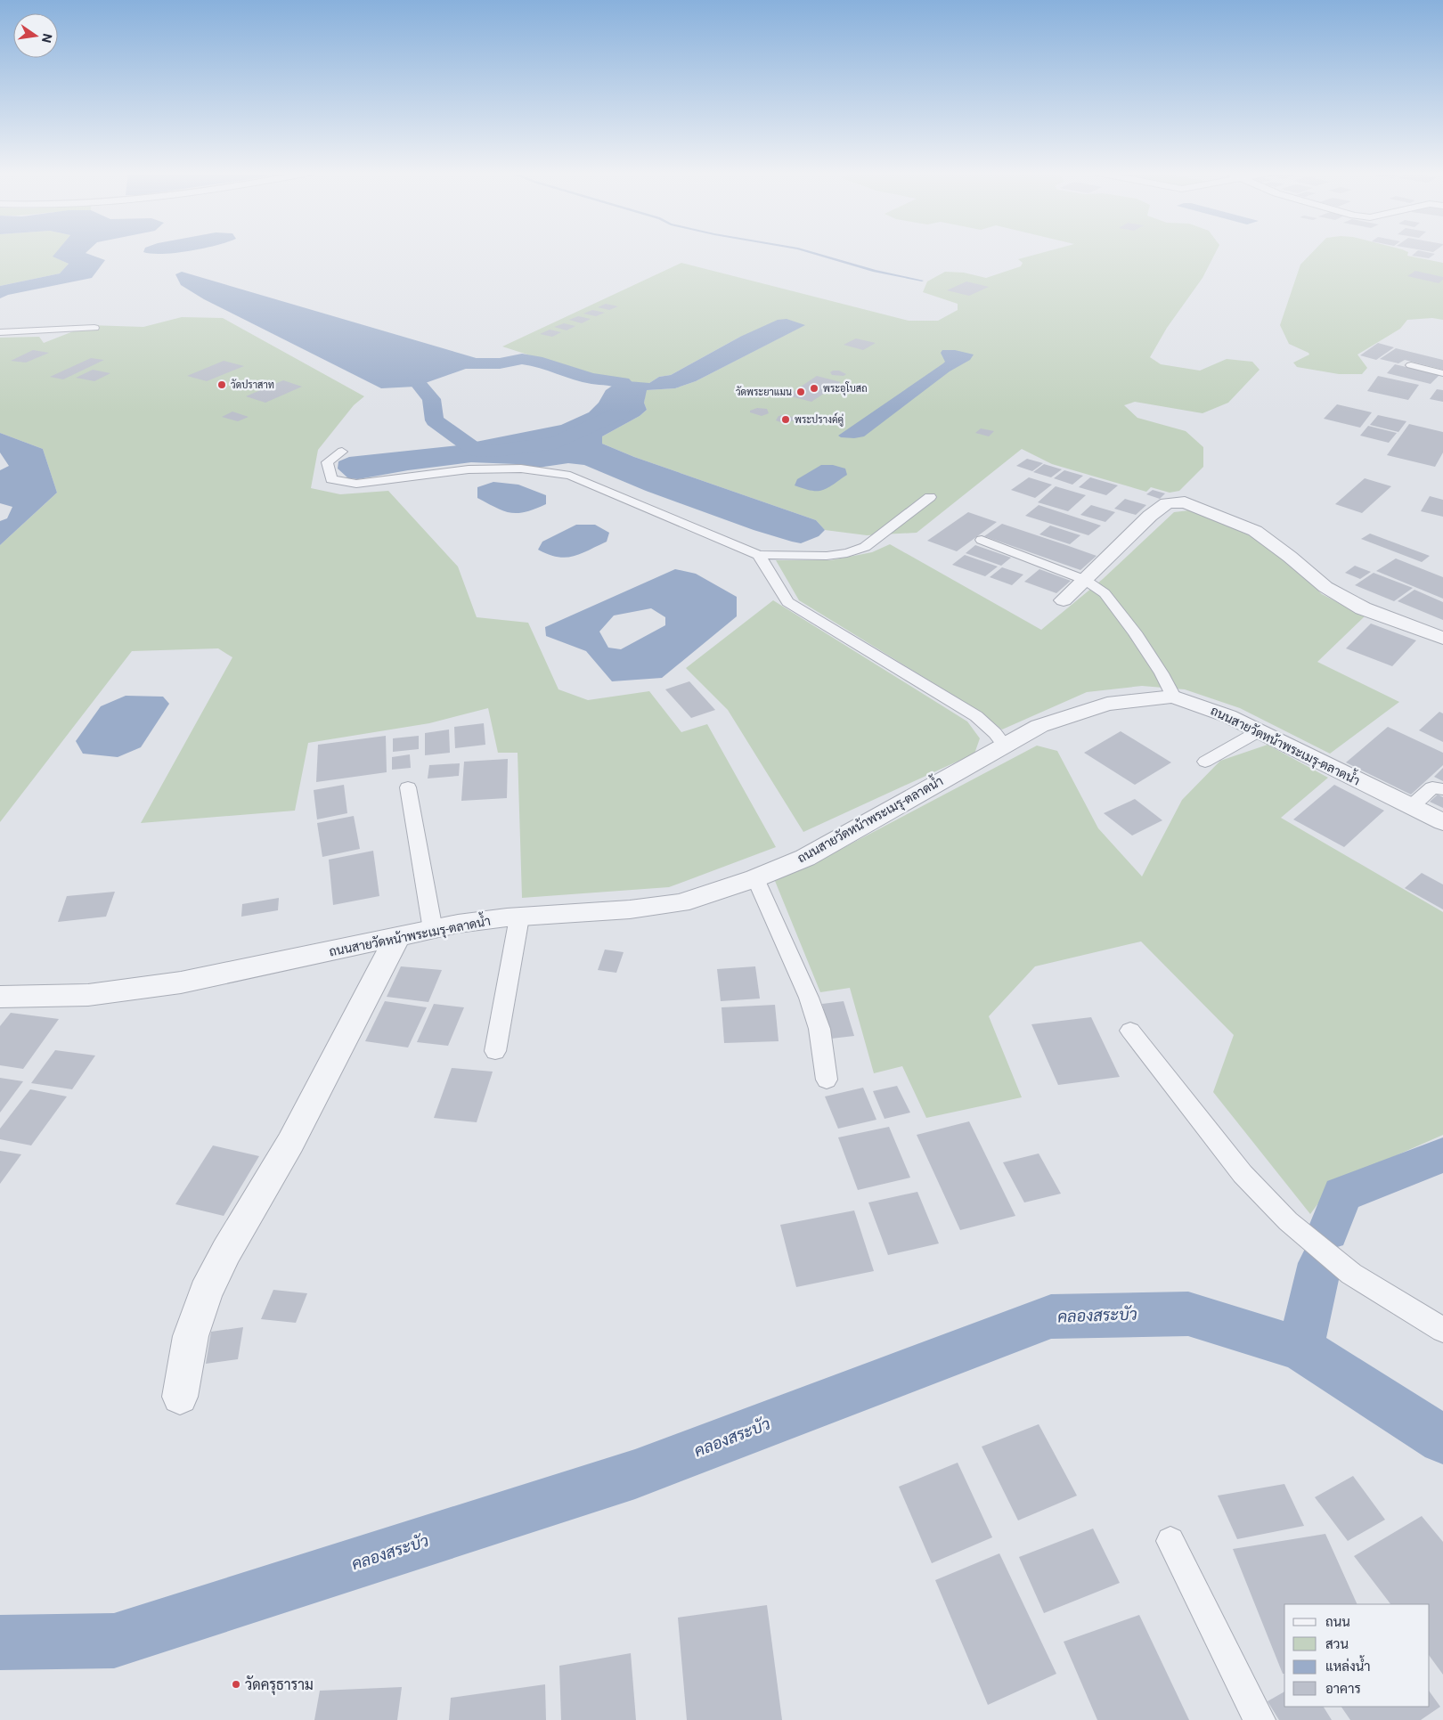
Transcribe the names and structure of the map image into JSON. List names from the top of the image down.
{
  "streets": {
    "street": ["ถนนสายวัดหน้าพระเมรุ-ตลาดน้ำ"]
  },
  "water": ["คลองสระบัว"],
  "places": [
    "วัดปราสาท",
    "พระอุโบสถ",
    "วัดพระยาแมน",
    "พระปรางค์คู่",
    "วัดครุธาราม"
  ],
  "legend": [
    "ถนน",
    "สวน",
    "แหล่งน้ำ",
    "อาคาร"
  ],
  "north": "right"
}
